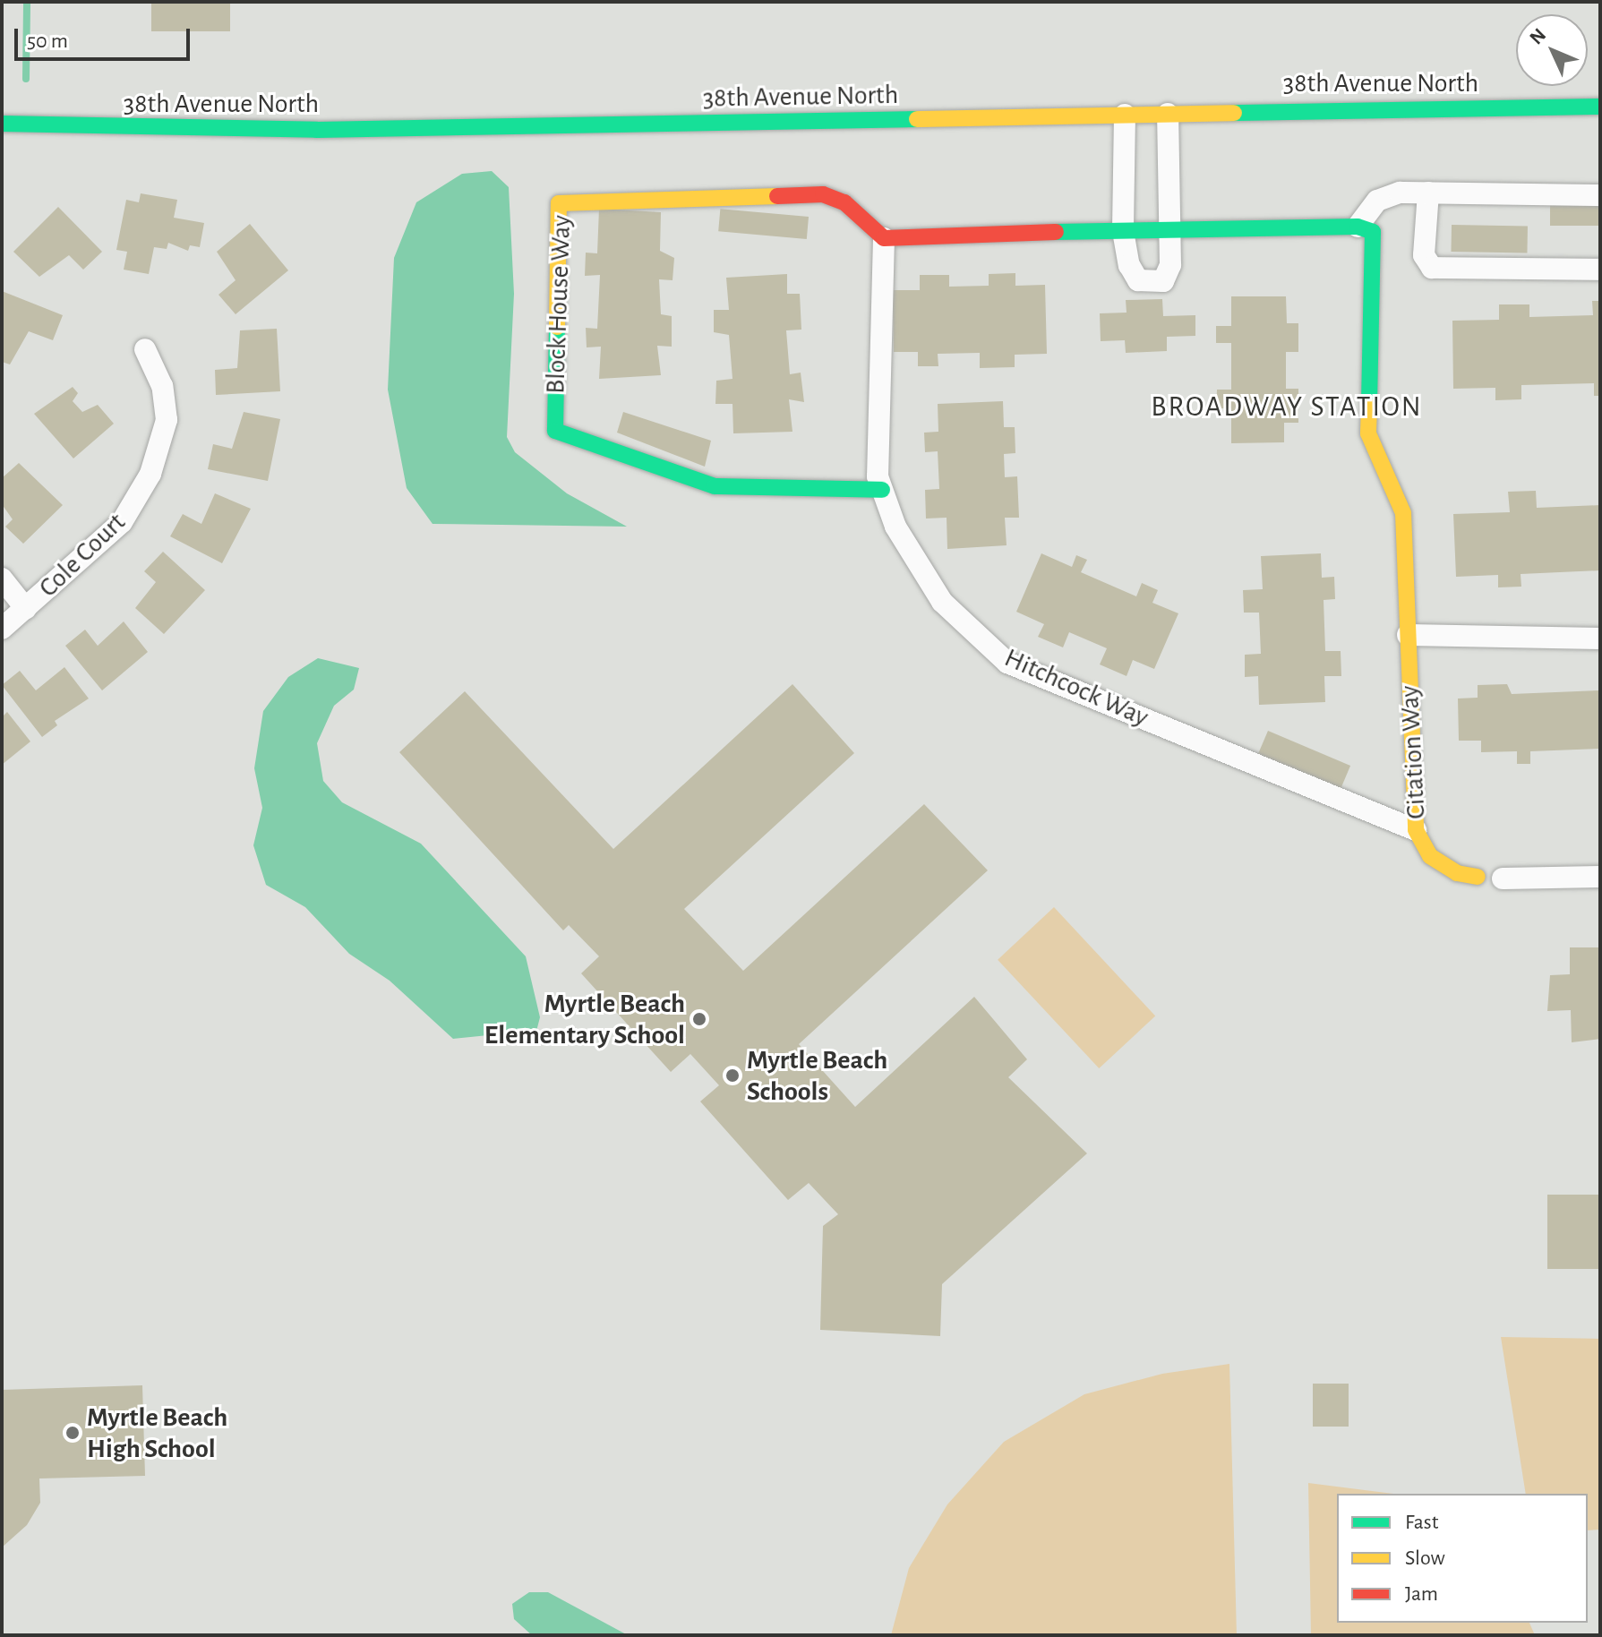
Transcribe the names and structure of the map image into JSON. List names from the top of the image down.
{
  "streets": {
    "street": [
      "38th Avenue North",
      "Block House Way",
      "Cole Court",
      "Hitchcock Way",
      "Citation Way"
    ]
  },
  "crossings": [
    ["Block House Way", "Hitchcock Way"],
    ["Hitchcock Way", "Citation Way"]
  ],
  "districts": ["BROADWAY STATION"],
  "places": ["Myrtle Beach Elementary School", "Myrtle Beach Schools", "Myrtle Beach High School"],
  "legend": ["Fast", "Slow", "Jam"],
  "scale_bar": "50 m",
  "north": "top left"
}
